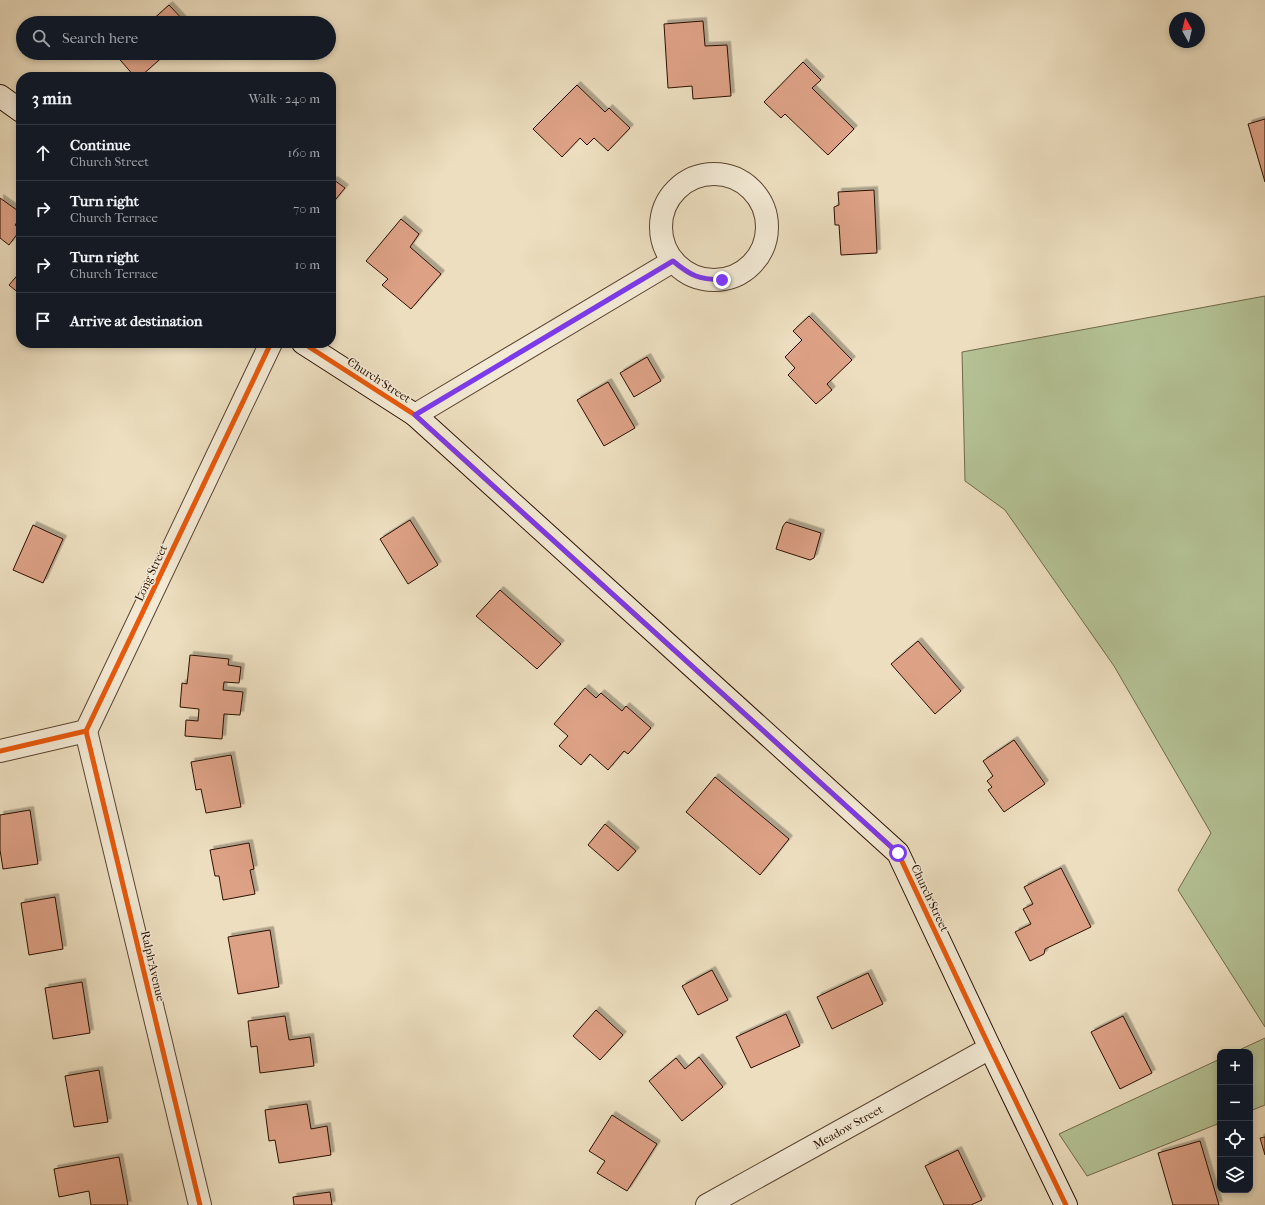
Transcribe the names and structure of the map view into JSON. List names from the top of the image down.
{
  "streets": {
    "street": [
      "Church Street",
      "Long Street",
      "Ralph Avenue",
      "Meadow Street"
    ]
  },
  "crossings": [
    ["Church Street", "Meadow Street"],
    ["Long Street", "Ralph Avenue"]
  ],
  "north": "top",
  "page": {
    "search": "Search here",
    "heading": ["3 min", "Walk · 240 m"],
    "list": [
      ["Continue", "Church Street", "160 m"],
      ["Turn right", "Church Terrace", "70 m"],
      ["Turn right", "Church Terrace", "10 m"],
      "Arrive at destination"
    ],
    "map_buttons": ["+", "−"]
  }
}
